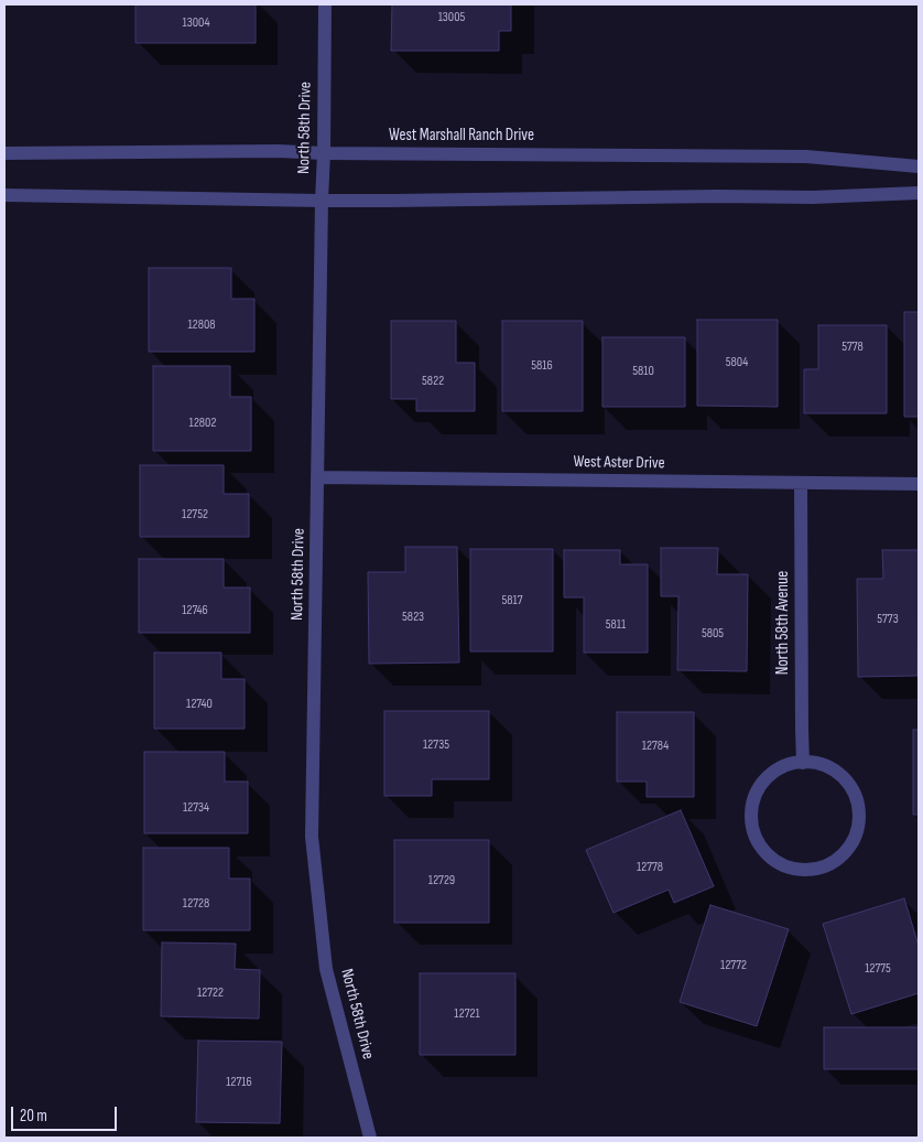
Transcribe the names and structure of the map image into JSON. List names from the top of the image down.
{
  "streets": {
    "street": [
      "North 58th Drive",
      "West Marshall Ranch Drive",
      "West Aster Drive",
      "North 58th Avenue"
    ]
  },
  "crossings": [
    ["North 58th Drive", "West Marshall Ranch Drive"],
    ["North 58th Drive", "West Aster Drive"],
    ["West Aster Drive", "North 58th Avenue"]
  ],
  "house_numbers": [
    "13005",
    "13004",
    "12808",
    "5778",
    "5804",
    "5816",
    "5810",
    "5822",
    "12802",
    "12752",
    "5817",
    "12746",
    "5823",
    "5773",
    "5811",
    "5805",
    "12740",
    "12735",
    "12784",
    "12734",
    "12778",
    "12729",
    "12728",
    "12772",
    "12775",
    "12722",
    "12721",
    "12716"
  ],
  "scale_bar": "20 m"
}
